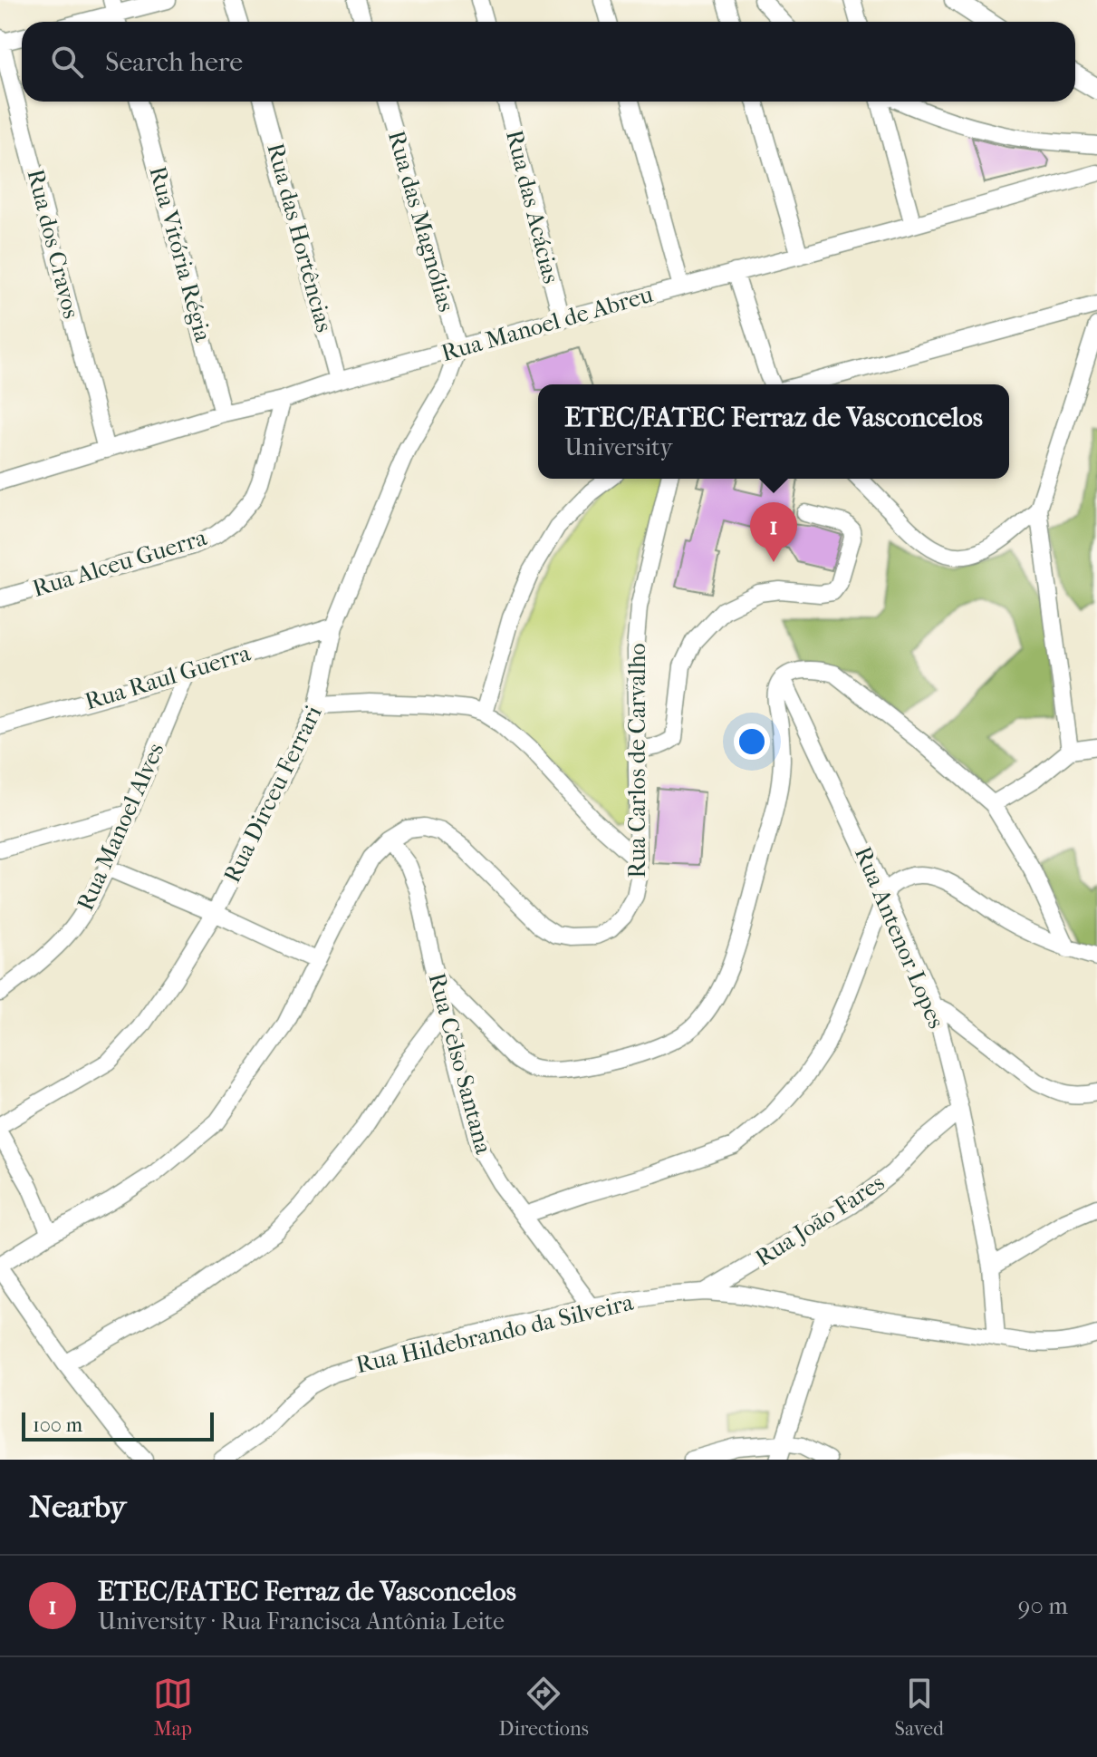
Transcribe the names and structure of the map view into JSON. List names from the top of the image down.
{
  "streets": {
    "street": [
      "Rua das Acácias",
      "Rua das Magnólias",
      "Rua das Hortências",
      "Rua dos Cravos",
      "Rua Vitória Régia",
      "Rua Manoel de Abreu",
      "Rua Alceu Guerra",
      "Rua Raul Guerra",
      "Rua Carlos de Carvalho",
      "Rua Dirceu Ferrari",
      "Rua Manoel Alves",
      "Rua Antenor Lopes",
      "Rua Celso Santana",
      "Rua João Fares",
      "Rua Hildebrando da Silveira"
    ]
  },
  "crossings": [
    ["Rua das Acácias", "Rua Manoel de Abreu"],
    ["Rua das Magnólias", "Rua Manoel de Abreu"],
    ["Rua das Magnólias", "Rua Dirceu Ferrari"],
    ["Rua das Hortências", "Rua Manoel de Abreu"],
    ["Rua dos Cravos", "Rua Manoel de Abreu"],
    ["Rua Vitória Régia", "Rua Manoel de Abreu"],
    ["Rua Manoel de Abreu", "Rua Alceu Guerra"],
    ["Rua Manoel de Abreu", "Rua Dirceu Ferrari"],
    ["Rua Raul Guerra", "Rua Dirceu Ferrari"],
    ["Rua Raul Guerra", "Rua Manoel Alves"],
    ["Rua Carlos de Carvalho", "Rua Celso Santana"],
    ["Rua Antenor Lopes", "Rua João Fares"],
    ["Rua Antenor Lopes", "Rua Hildebrando da Silveira"],
    ["Rua Celso Santana", "Rua Hildebrando da Silveira"],
    ["Rua João Fares", "Rua Hildebrando da Silveira"]
  ],
  "scale_bar": "100 m",
  "page": {
    "search": "Search here",
    "popup": ["ETEC/FATEC Ferraz de Vasconcelos", "University"],
    "pins": "1",
    "scale": "100 m",
    "heading": "Nearby",
    "list": [
      {
        "mark": "1",
        "name": "ETEC/FATEC Ferraz de Vasconcelos",
        "note": "University · Rua Francisca Antônia Leite",
        "value": "90 m"
      }
    ],
    "nav": ["Map", "Directions", "Saved"]
  }
}
